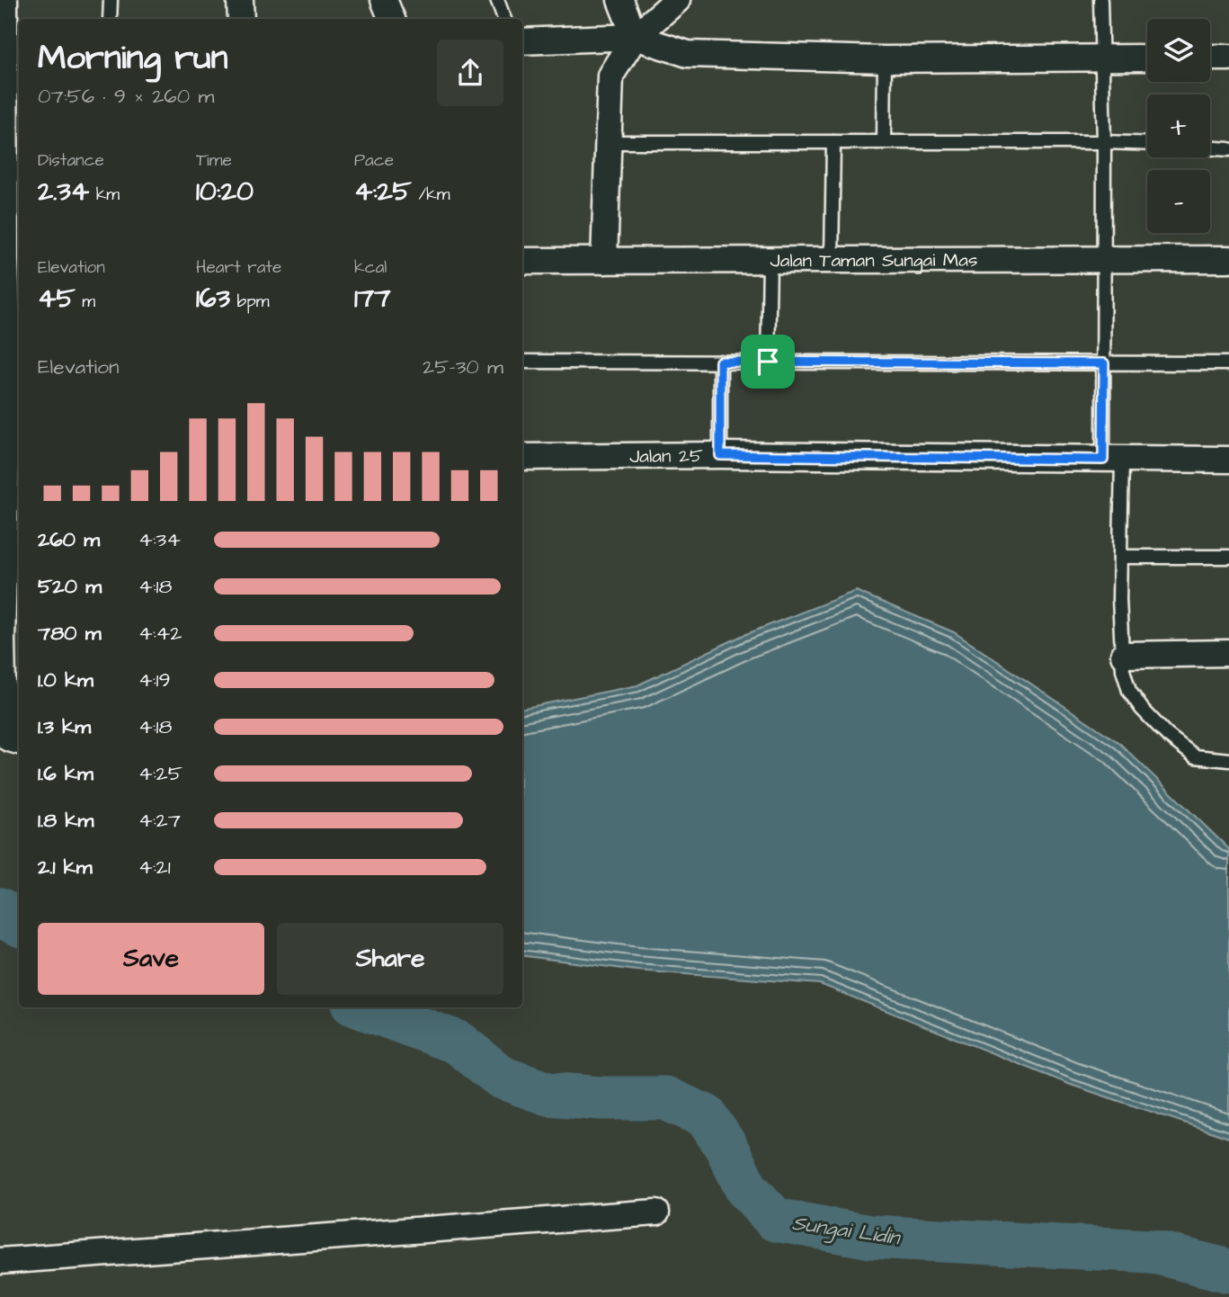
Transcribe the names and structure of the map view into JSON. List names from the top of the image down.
{
  "streets": {
    "street": ["Jalan Taman Sungai Mas", "Jalan 25"]
  },
  "water": ["Sungai Lidin"],
  "page": {
    "map_buttons": ["+", "−"],
    "heading": ["Morning run", "07:56 · 9 × 260 m"],
    "stats": [
      ["Distance", "2.34 km"],
      ["Time", "10:20"],
      ["Pace", "4:25 /km"],
      ["Elevation", "45 m"],
      ["Heart rate", "163 bpm"],
      ["kcal", "177"]
    ],
    "chart": ["Elevation", "25–30 m"],
    "list": [
      {
        "name": "260 m",
        "note": "4:34"
      },
      {
        "name": "520 m",
        "note": "4:18"
      },
      {
        "name": "780 m",
        "note": "4:42"
      },
      {
        "name": "1.0 km",
        "note": "4:19"
      },
      {
        "name": "1.3 km",
        "note": "4:18"
      },
      {
        "name": "1.6 km",
        "note": "4:25"
      },
      {
        "name": "1.8 km",
        "note": "4:27"
      },
      {
        "name": "2.1 km",
        "note": "4:21"
      }
    ],
    "buttons": ["Save", "Share"]
  }
}
